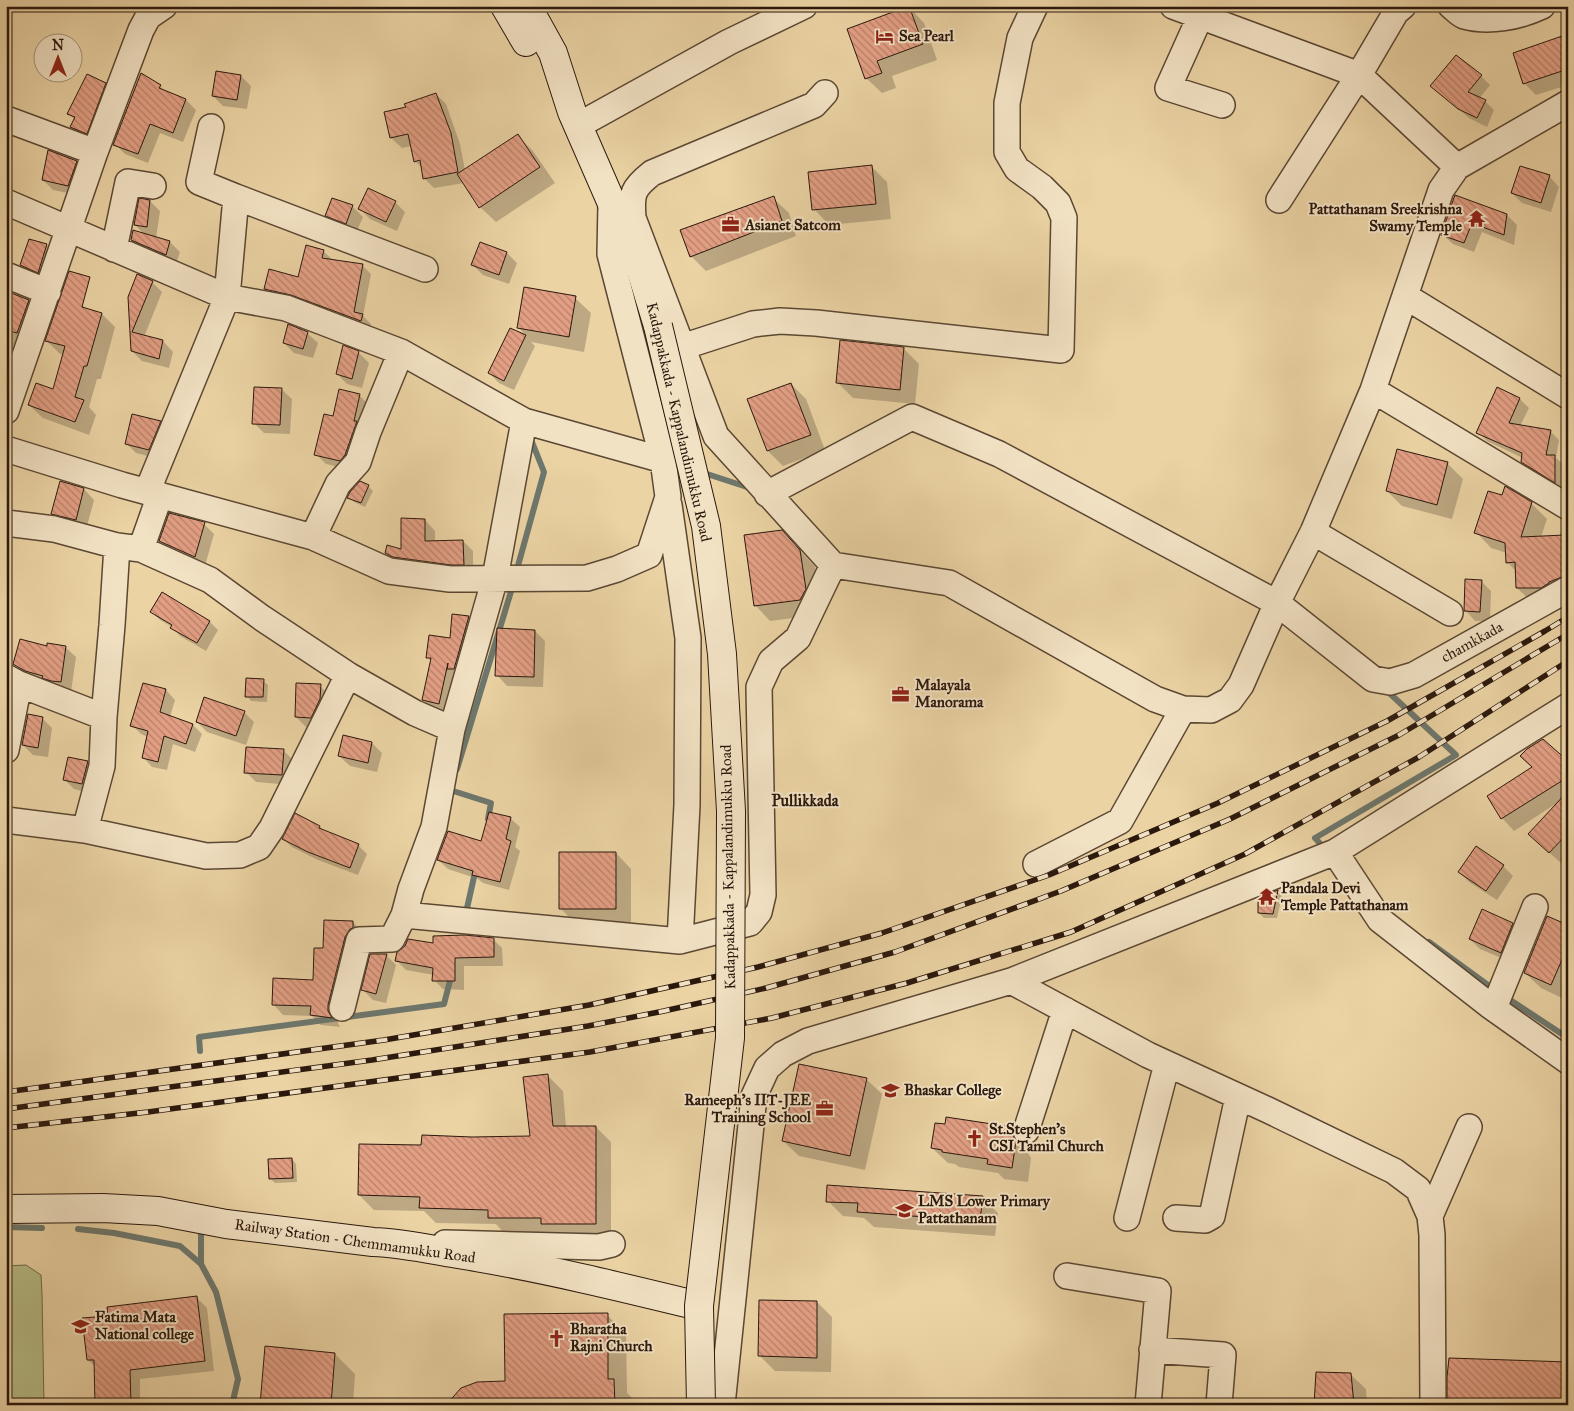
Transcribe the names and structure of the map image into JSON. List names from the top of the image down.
{
  "streets": {
    "main road": ["Kadappakkada - Kappalandimukku Road", "Railway Station - Chemmamukku Road"],
    "street": ["chamkkada"]
  },
  "crossings": [
    ["Kadappakkada - Kappalandimukku Road", "Railway Station - Chemmamukku Road"]
  ],
  "districts": ["Pullikkada"],
  "places": {
    "hotel": ["Sea Pearl"],
    "temple": ["Pattathanam Sreekrishna Swamy Temple", "Pandala Devi Temple Pattathanam"],
    "office": ["Asianet Satcom", "Malayala Manorama", "Rameeph's IIT-JEE Training School"],
    "school or university": ["Bhaskar College", "LMS Lower Primary Pattathanam", "Fatima Mata National college"],
    "church": ["St.Stephen's CSI Tamil Church", "Bharatha Rajni Church"]
  },
  "north": "top"
}
